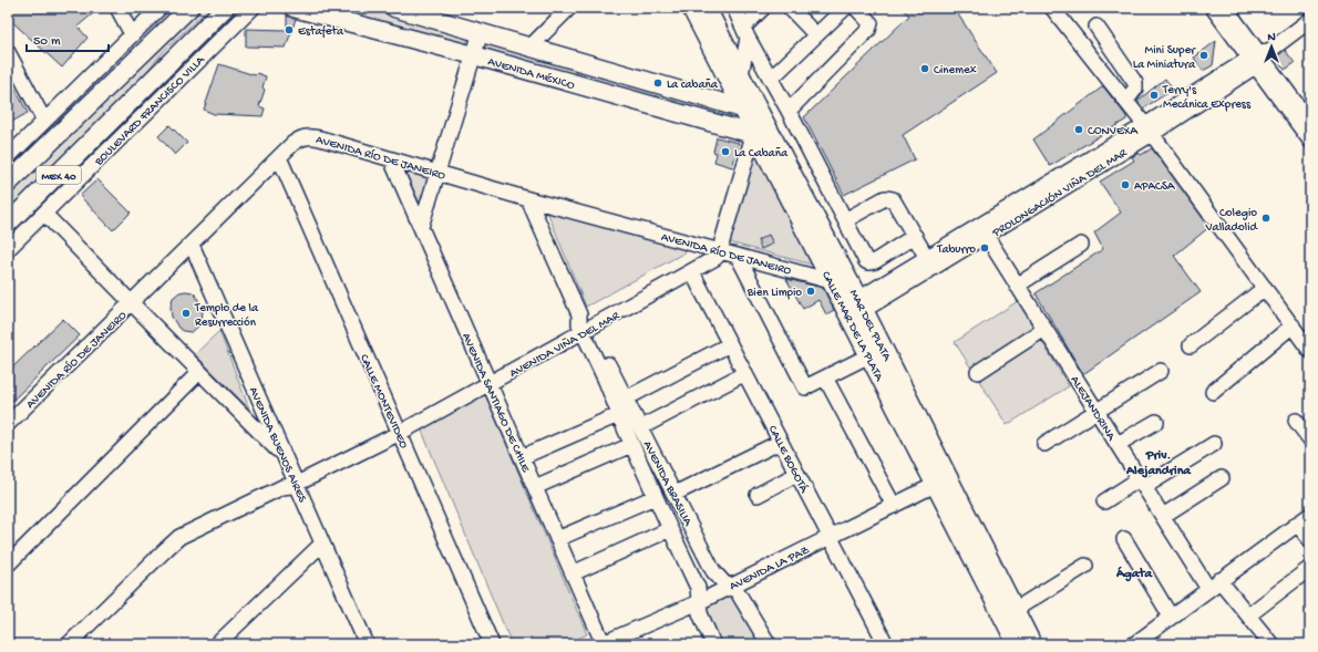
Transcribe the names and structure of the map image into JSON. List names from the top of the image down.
{
  "streets": {
    "main road": [
      "AVENIDA MÉXICO",
      "BOULEVARD FRANCISCO VILLA",
      "MEX 40",
      "MAR DEL PLATA",
      "CALLE MAR DE LA PLATA"
    ],
    "street": [
      "AVENIDA RÍO DE JANEIRO",
      "PROLONGACIÓN VIÑA DEL MAR",
      "AVENIDA VIÑA DEL MAR",
      "CALLE MONTEVIDEO",
      "AVENIDA SANTIAGO DE CHILE",
      "ALEJANDRINA",
      "AVENIDA BUENOS AIRES",
      "CALLE BOGOTÁ",
      "AVENIDA BRASILIA",
      "AVENIDA LA PAZ"
    ]
  },
  "crossings": [
    ["AVENIDA MÉXICO", "MAR DEL PLATA"],
    ["AVENIDA MÉXICO", "CALLE MAR DE LA PLATA"],
    ["AVENIDA RÍO DE JANEIRO", "CALLE MAR DE LA PLATA"],
    ["AVENIDA RÍO DE JANEIRO", "AVENIDA VIÑA DEL MAR"],
    ["AVENIDA RÍO DE JANEIRO", "CALLE MONTEVIDEO"],
    ["AVENIDA RÍO DE JANEIRO", "AVENIDA SANTIAGO DE CHILE"],
    ["AVENIDA RÍO DE JANEIRO", "AVENIDA BUENOS AIRES"],
    ["AVENIDA RÍO DE JANEIRO", "AVENIDA BRASILIA"],
    ["PROLONGACIÓN VIÑA DEL MAR", "MAR DEL PLATA"],
    ["PROLONGACIÓN VIÑA DEL MAR", "CALLE MAR DE LA PLATA"],
    ["PROLONGACIÓN VIÑA DEL MAR", "ALEJANDRINA"],
    ["MAR DEL PLATA", "CALLE MAR DE LA PLATA"],
    ["CALLE MAR DE LA PLATA", "AVENIDA LA PAZ"],
    ["AVENIDA VIÑA DEL MAR", "CALLE MONTEVIDEO"],
    ["AVENIDA VIÑA DEL MAR", "AVENIDA SANTIAGO DE CHILE"],
    ["AVENIDA VIÑA DEL MAR", "AVENIDA BUENOS AIRES"],
    ["AVENIDA VIÑA DEL MAR", "CALLE BOGOTÁ"],
    ["AVENIDA VIÑA DEL MAR", "AVENIDA BRASILIA"],
    ["AVENIDA SANTIAGO DE CHILE", "AVENIDA LA PAZ"],
    ["CALLE BOGOTÁ", "AVENIDA LA PAZ"],
    ["AVENIDA BRASILIA", "AVENIDA LA PAZ"]
  ],
  "districts": ["Priv. Alejandrina", "Ágata"],
  "places": [
    "Estafeta",
    "Mini Super La Miniatura",
    "Cinemex",
    "La cabaña",
    "Terry's Mecánica Express",
    "CONVEXA",
    "La Cabaña",
    "APACSA",
    "Colegio Valladolid",
    "Taburro",
    "Bien Limpio",
    "Templo de la Resurrección"
  ],
  "scale_bar": "50 m",
  "north": "top"
}
